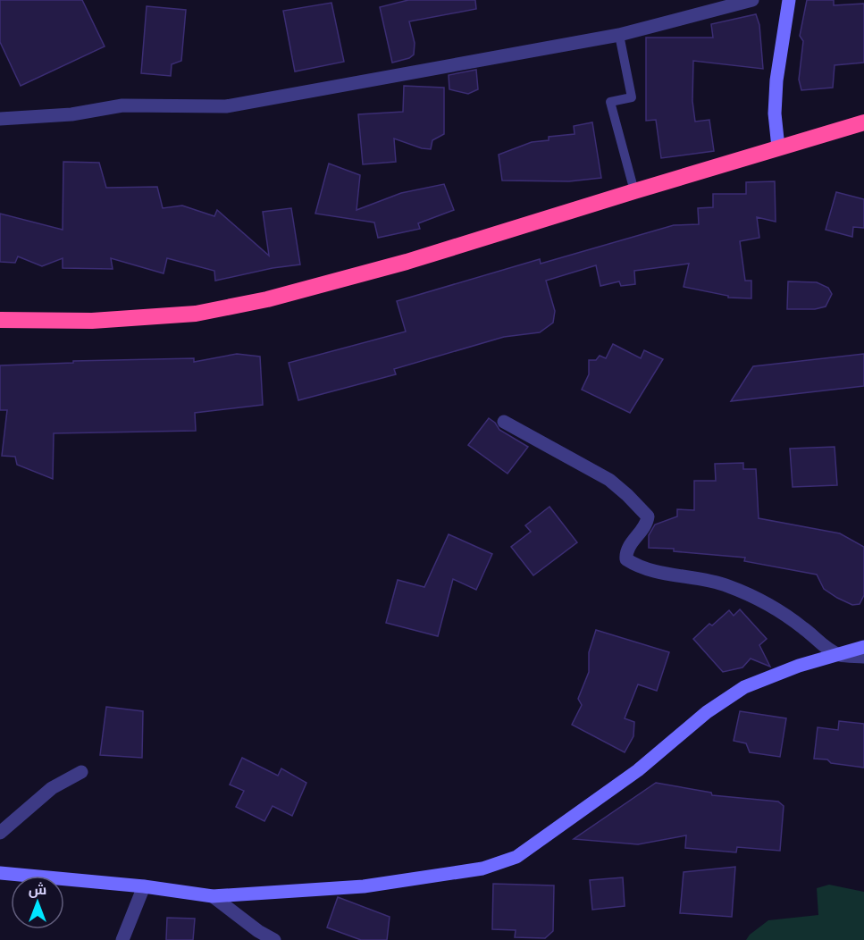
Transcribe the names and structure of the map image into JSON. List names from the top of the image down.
{
  "north": "top"
}
